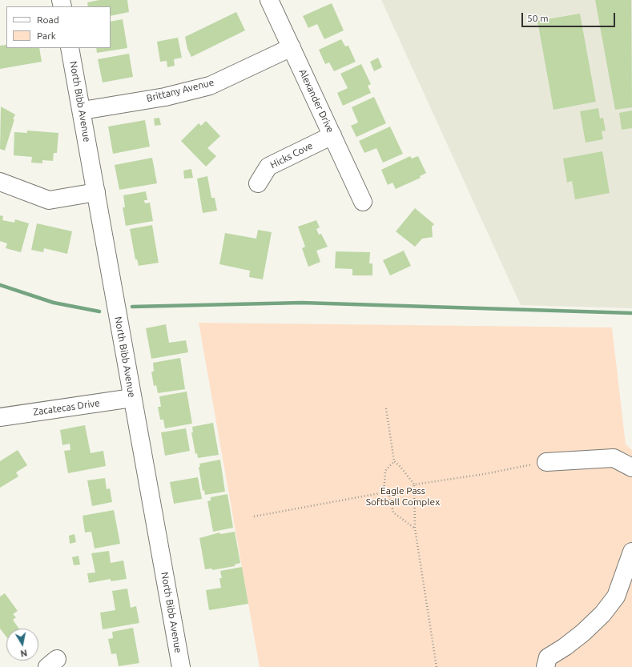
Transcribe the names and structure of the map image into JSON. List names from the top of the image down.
{
  "streets": {
    "street": [
      "Brittany Avenue",
      "Alexander Drive",
      "North Bibb Avenue",
      "Hicks Cove",
      "Zacatecas Drive"
    ]
  },
  "crossings": [
    ["Brittany Avenue", "Alexander Drive"],
    ["Brittany Avenue", "North Bibb Avenue"],
    ["Alexander Drive", "Hicks Cove"],
    ["North Bibb Avenue", "Zacatecas Drive"]
  ],
  "parks": ["Eagle Pass Softball Complex"],
  "legend": ["Road", "Park"],
  "scale_bar": "50 m",
  "north": "bottom"
}
